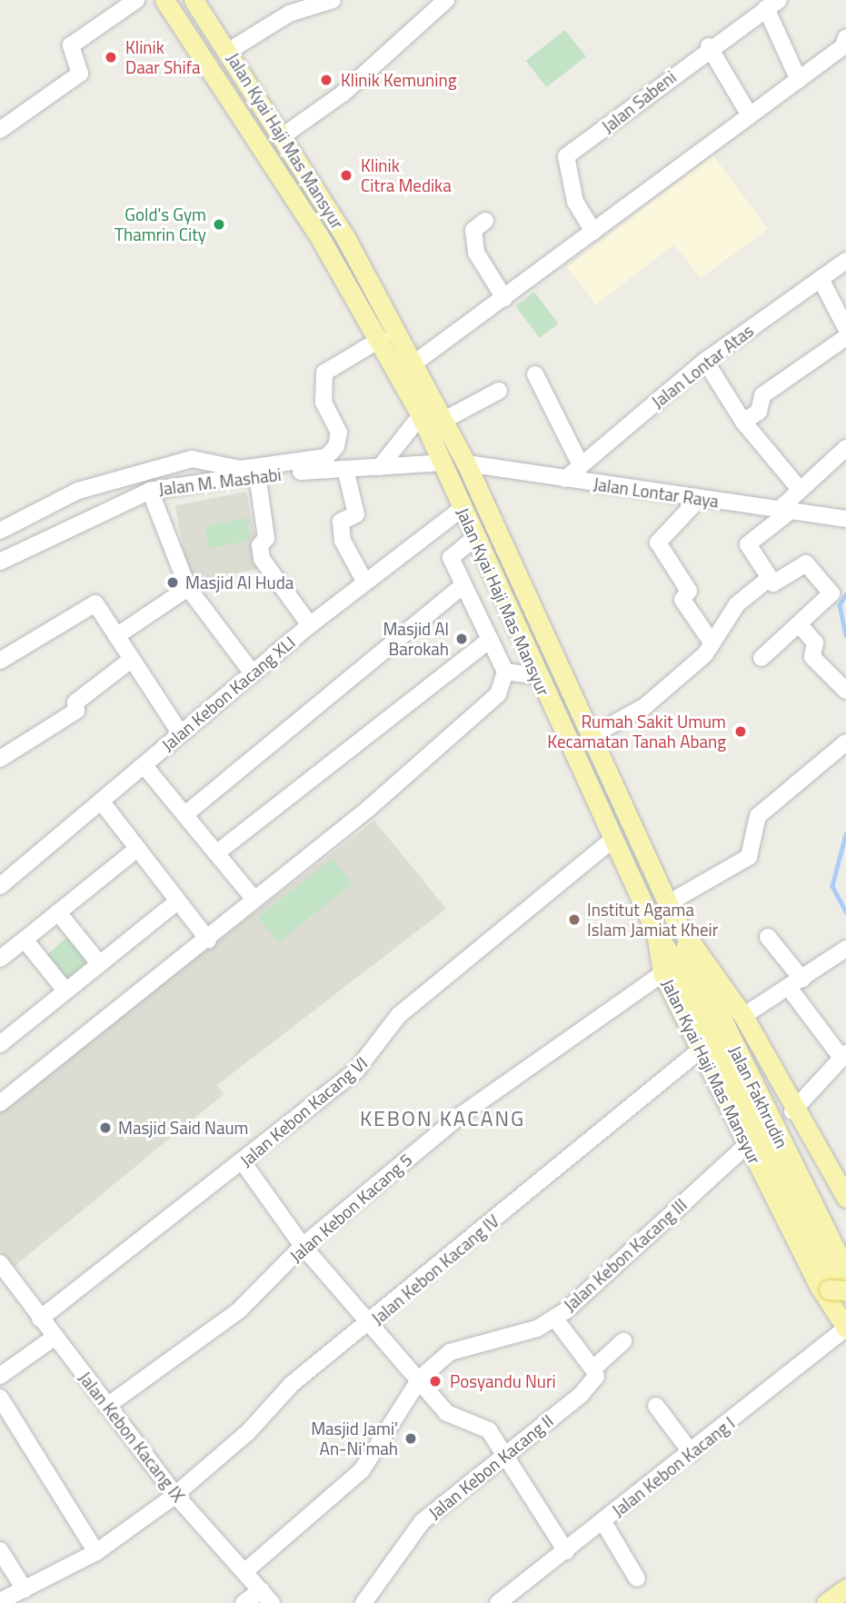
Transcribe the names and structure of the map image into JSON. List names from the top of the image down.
{
  "streets": {
    "main road": ["Jalan Kyai Haji Mas Mansyur", "Jalan Fakhrudin"],
    "street": [
      "Jalan Sabeni",
      "Jalan Lontar Atas",
      "Jalan M. Mashabi",
      "Jalan Lontar Raya",
      "Jalan Kebon Kacang XLI",
      "Jalan Kebon Kacang VI",
      "Jalan Kebon Kacang 5",
      "Jalan Kebon Kacang III",
      "Jalan Kebon Kacang IV",
      "Jalan Kebon Kacang IX",
      "Jalan Kebon Kacang II",
      "Jalan Kebon Kacang I"
    ]
  },
  "crossings": [
    ["Jalan Kyai Haji Mas Mansyur", "Jalan M. Mashabi"],
    ["Jalan Kyai Haji Mas Mansyur", "Jalan Lontar Raya"],
    ["Jalan Kyai Haji Mas Mansyur", "Jalan Kebon Kacang XLI"],
    ["Jalan Kyai Haji Mas Mansyur", "Jalan Fakhrudin"],
    ["Jalan Kyai Haji Mas Mansyur", "Jalan Kebon Kacang VI"],
    ["Jalan Kyai Haji Mas Mansyur", "Jalan Kebon Kacang 5"],
    ["Jalan Kyai Haji Mas Mansyur", "Jalan Kebon Kacang III"],
    ["Jalan Kyai Haji Mas Mansyur", "Jalan Kebon Kacang IV"],
    ["Jalan Lontar Atas", "Jalan Lontar Raya"],
    ["Jalan Fakhrudin", "Jalan Kebon Kacang I"],
    ["Jalan Kebon Kacang VI", "Jalan Kebon Kacang IX"],
    ["Jalan Kebon Kacang 5", "Jalan Kebon Kacang IX"],
    ["Jalan Kebon Kacang III", "Jalan Kebon Kacang IX"],
    ["Jalan Kebon Kacang IV", "Jalan Kebon Kacang IX"]
  ],
  "districts": ["KEBON KACANG"],
  "places": [
    "Klinik Daar Shifa",
    "Klinik Kemuning",
    "Klinik Citra Medika",
    "Gold's Gym Thamrin City",
    "Masjid Al Huda",
    "Masjid Al Barokah",
    "Rumah Sakit Umum Kecamatan Tanah Abang",
    "Institut Agama Islam Jamiat Kheir",
    "Masjid Said Naum",
    "Posyandu Nuri",
    "Masjid Jami' An-Ni'mah"
  ]
}
